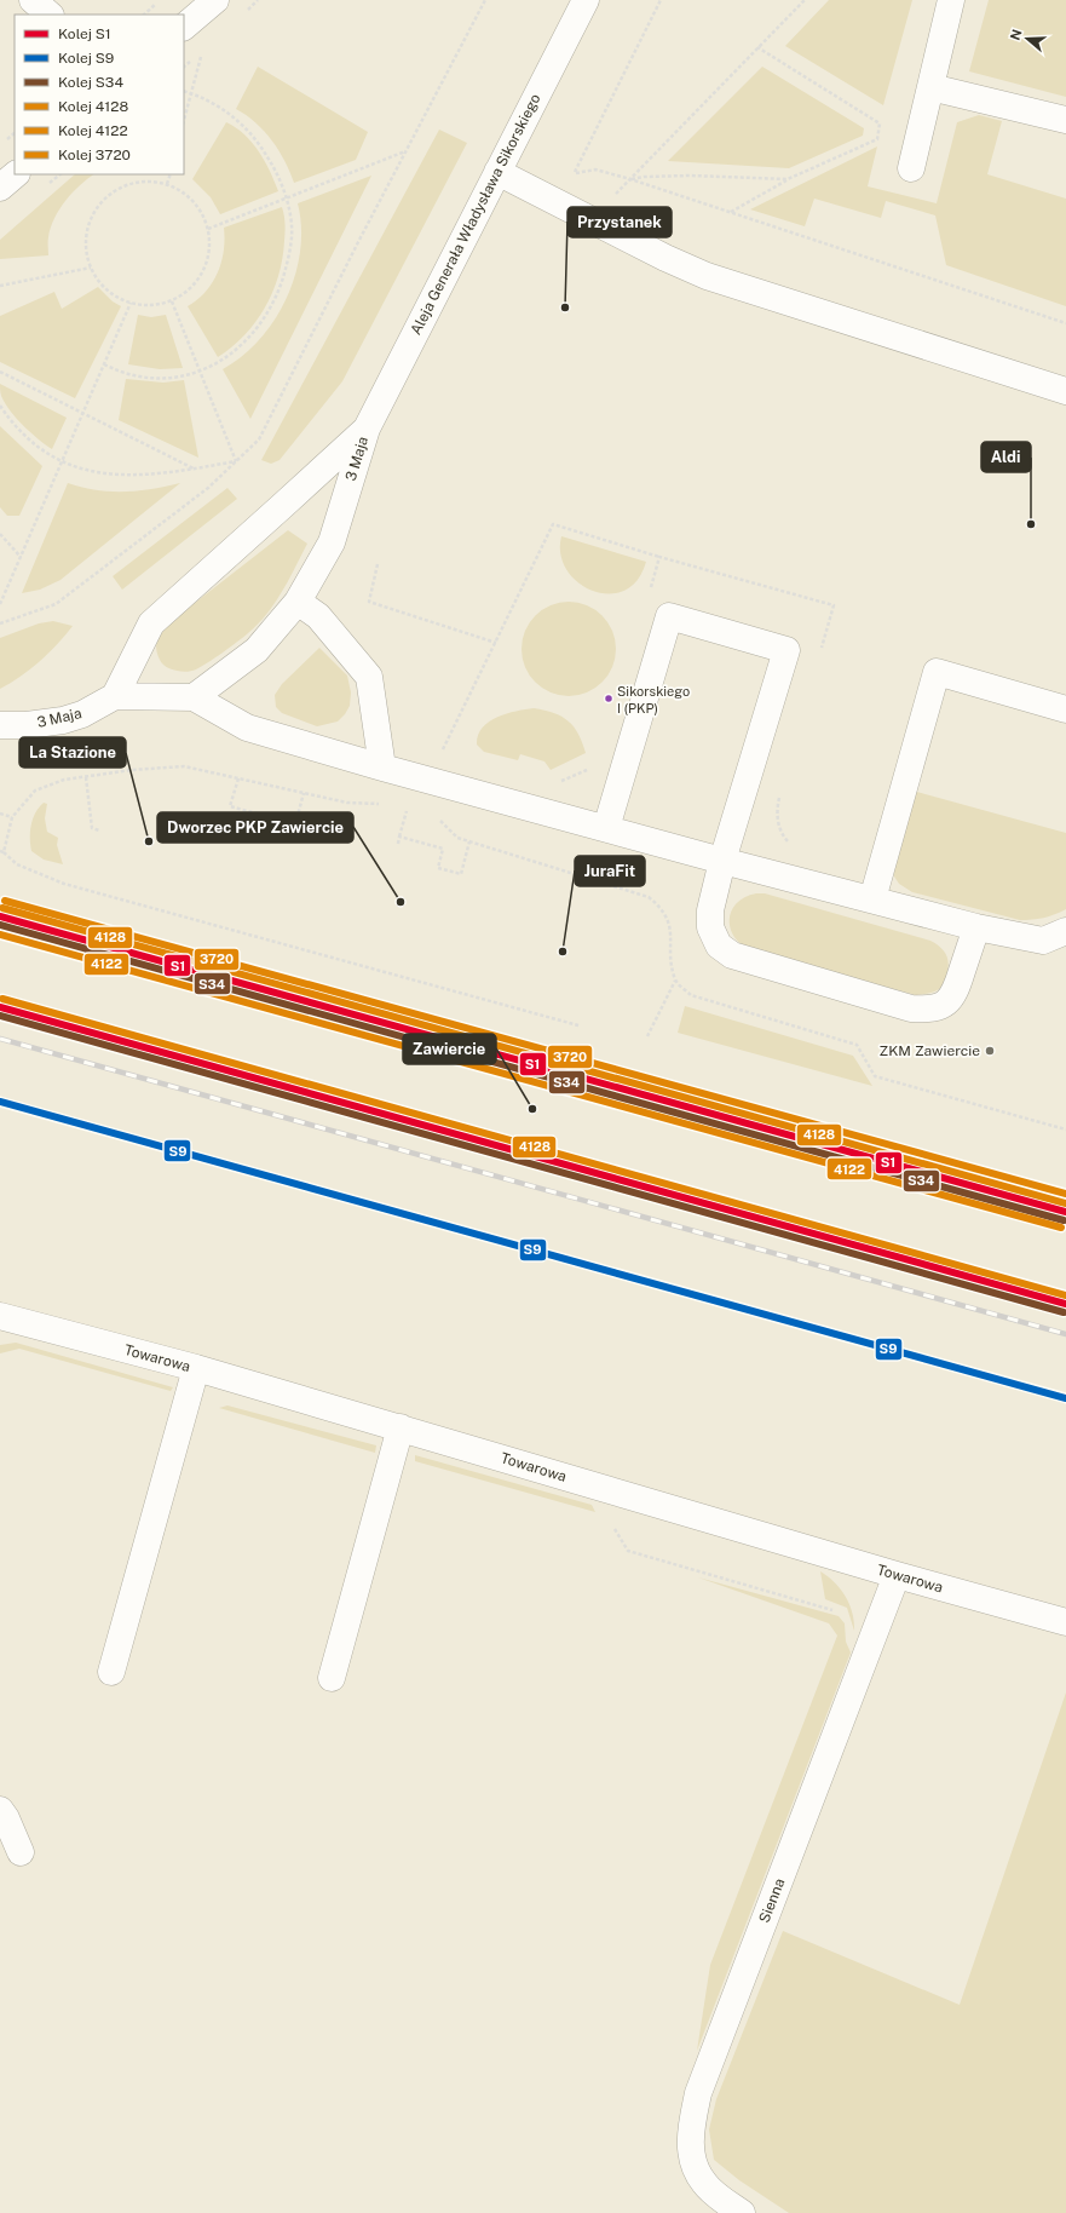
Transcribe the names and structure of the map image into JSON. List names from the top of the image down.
{
  "streets": {
    "street": [
      "Aleja Generała Władysława Sikorskiego",
      "3 Maja",
      "Towarowa",
      "Sienna"
    ]
  },
  "crossings": [
    ["Aleja Generała Władysława Sikorskiego", "3 Maja"],
    ["Towarowa", "Sienna"]
  ],
  "places": [
    "Przystanek",
    "Aldi",
    "Sikorskiego I (PKP)",
    "La Stazione",
    "Dworzec PKP Zawiercie",
    "JuraFit",
    "ZKM Zawiercie",
    "Zawiercie"
  ],
  "lines": [
    "rail line 3720",
    "rail line 4128",
    "rail line S1",
    "rail line S34",
    "rail line 4122",
    "rail line S9"
  ],
  "legend": [
    "Kolej S1",
    "Kolej S9",
    "Kolej S34",
    "Kolej 4128",
    "Kolej 4122",
    "Kolej 3720"
  ],
  "north": "left"
}
